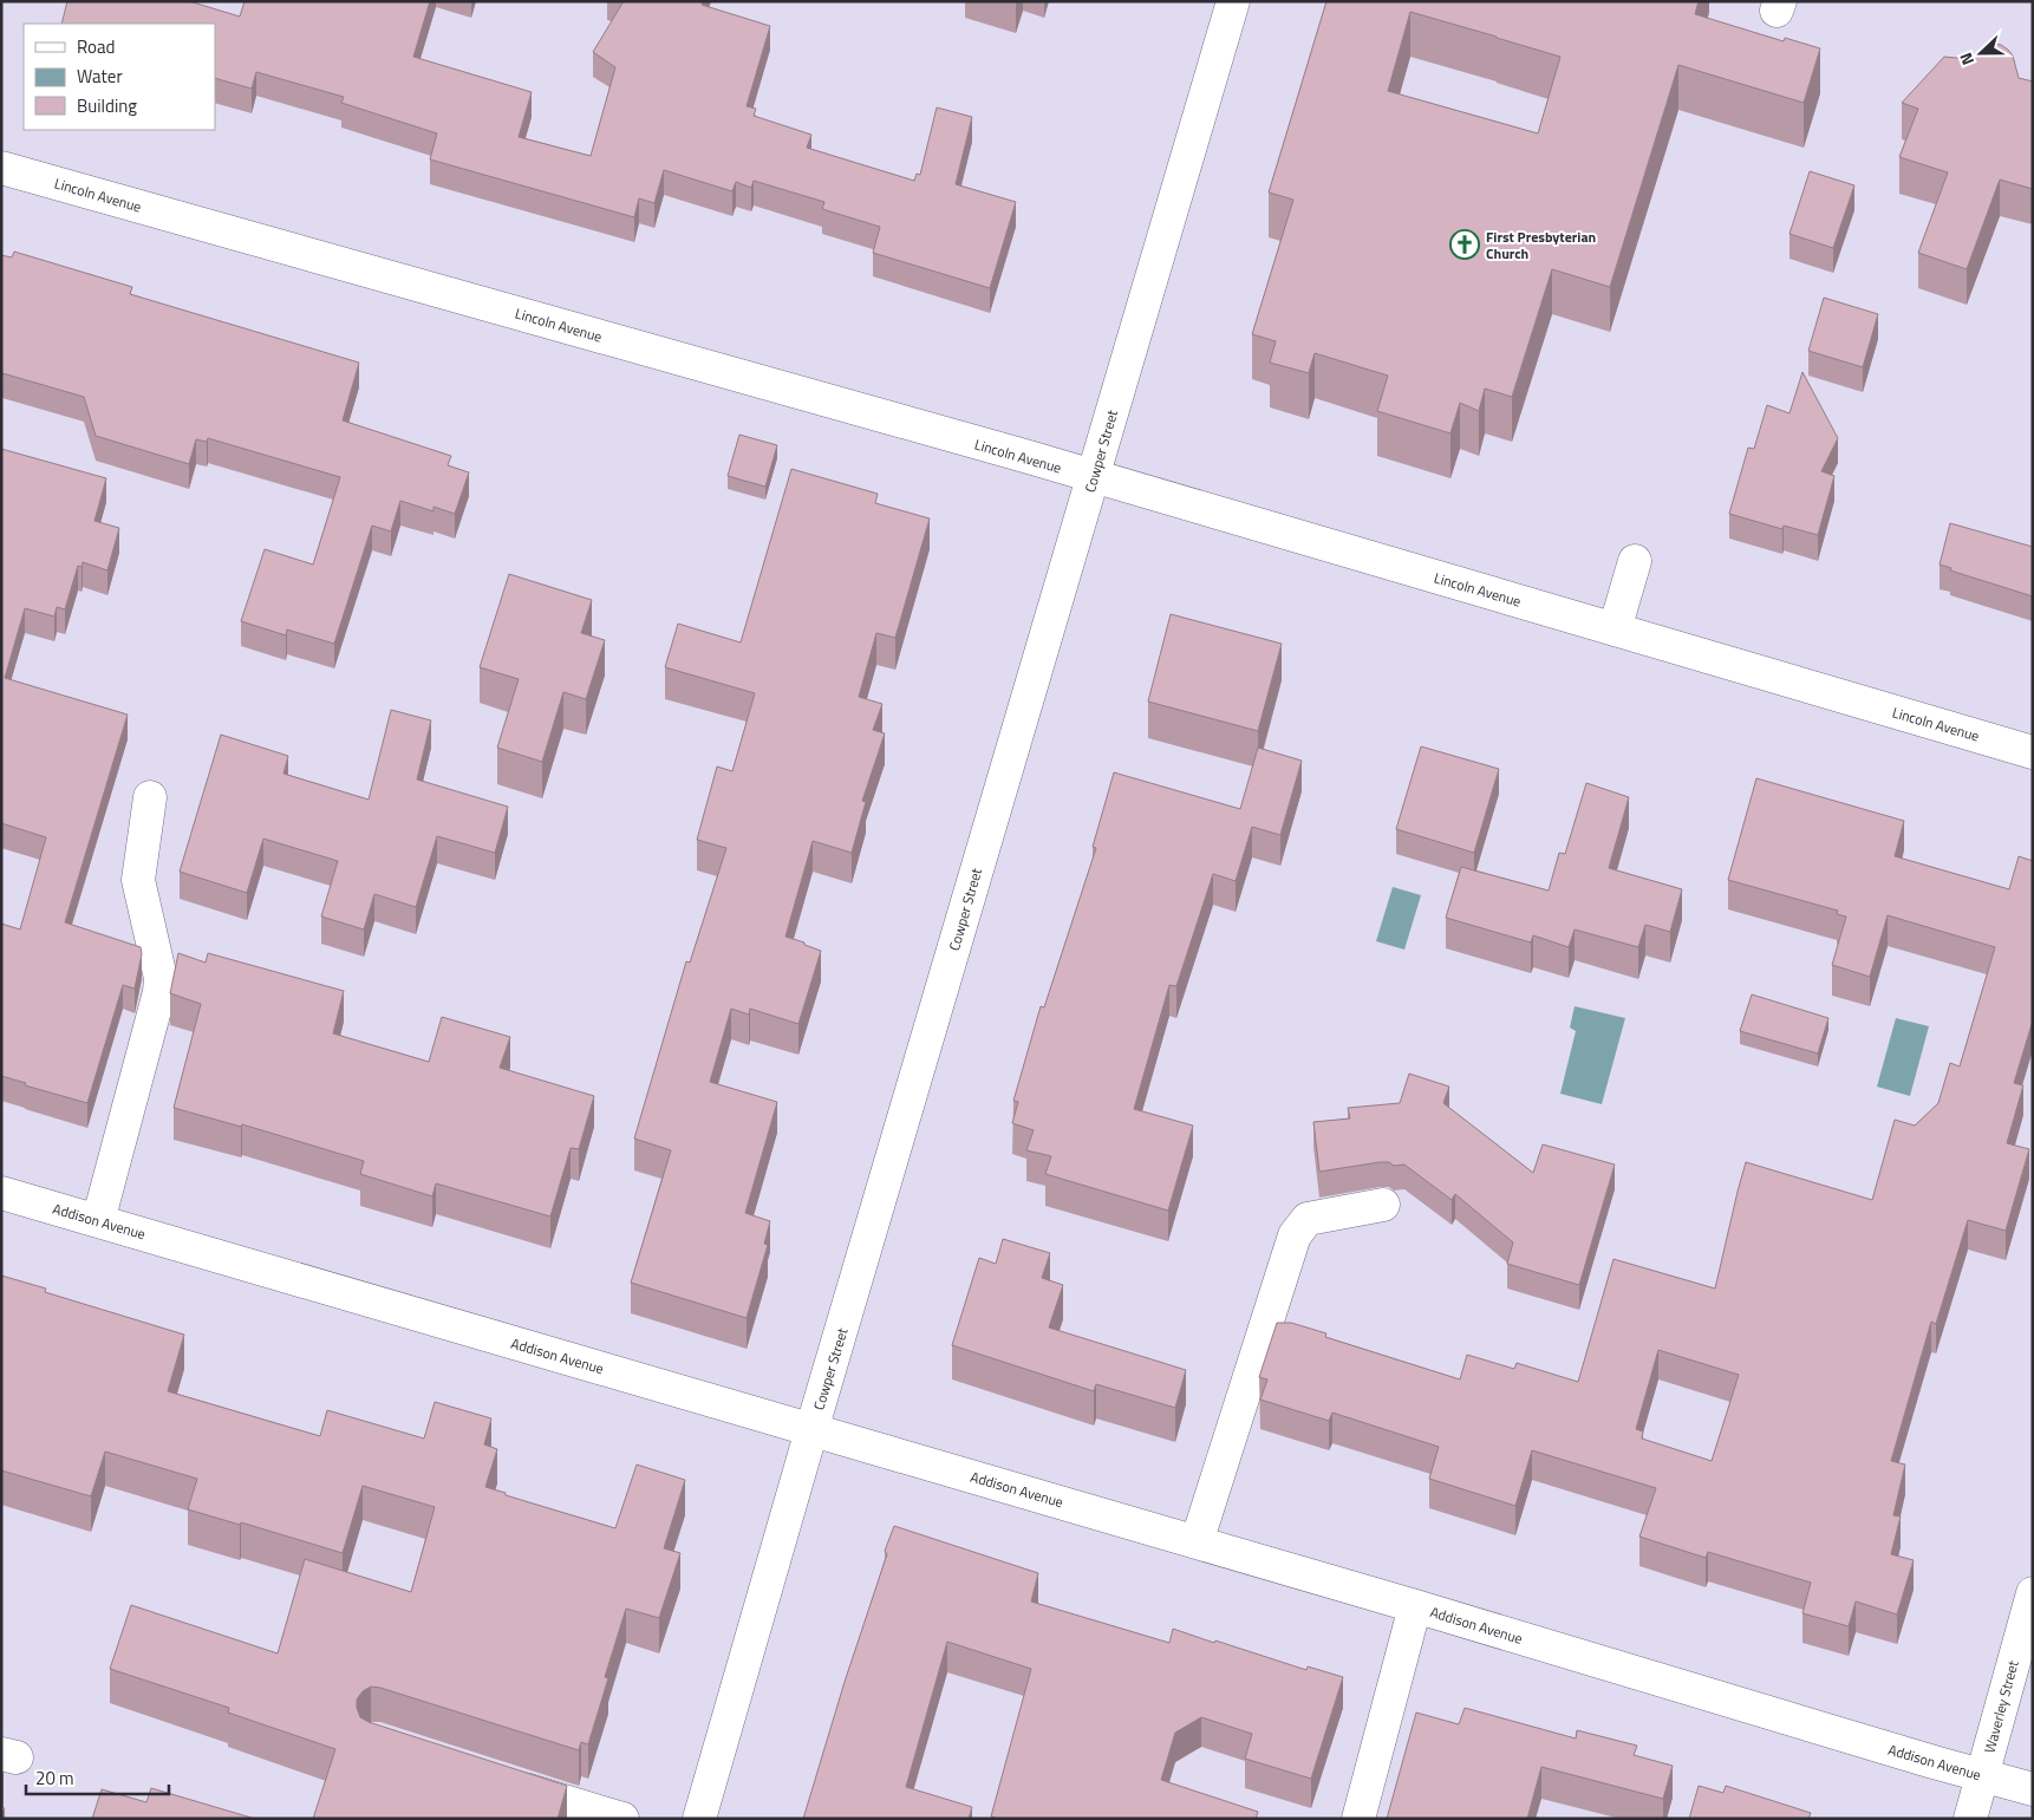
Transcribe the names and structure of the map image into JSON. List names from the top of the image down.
{
  "streets": {
    "street": [
      "Lincoln Avenue",
      "Cowper Street",
      "Addison Avenue",
      "Waverley Street"
    ]
  },
  "crossings": [
    ["Lincoln Avenue", "Cowper Street"],
    ["Cowper Street", "Addison Avenue"],
    ["Addison Avenue", "Waverley Street"]
  ],
  "places": {
    "church": ["First Presbyterian Church"]
  },
  "legend": ["Road", "Water", "Building"],
  "scale_bar": "20 m",
  "north": "left"
}
